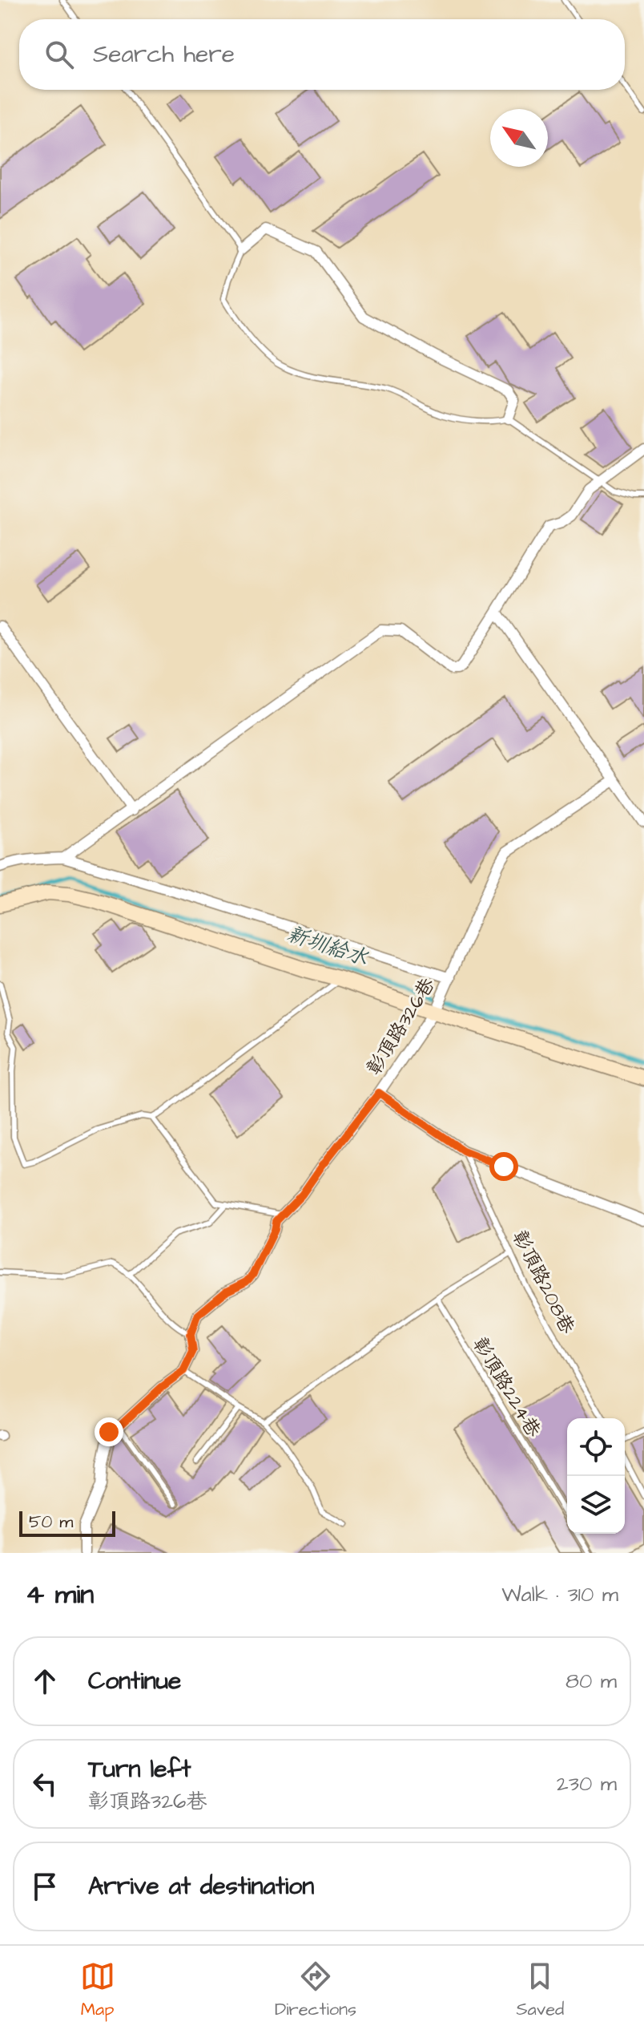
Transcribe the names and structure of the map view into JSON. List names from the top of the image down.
{
  "streets": {
    "street": ["彰頂路326巷"],
    "lane": ["彰頂路208巷", "彰頂路224巷"]
  },
  "water": ["新圳給水"],
  "scale_bar": "50 m",
  "north": "top left",
  "page": {
    "search": "Search here",
    "scale": "50 m",
    "heading": ["4 min", "Walk · 310 m"],
    "list": [
      ["Continue", "80 m"],
      ["Turn left", "彰頂路326巷", "230 m"],
      "Arrive at destination"
    ],
    "nav": ["Map", "Directions", "Saved"]
  }
}
